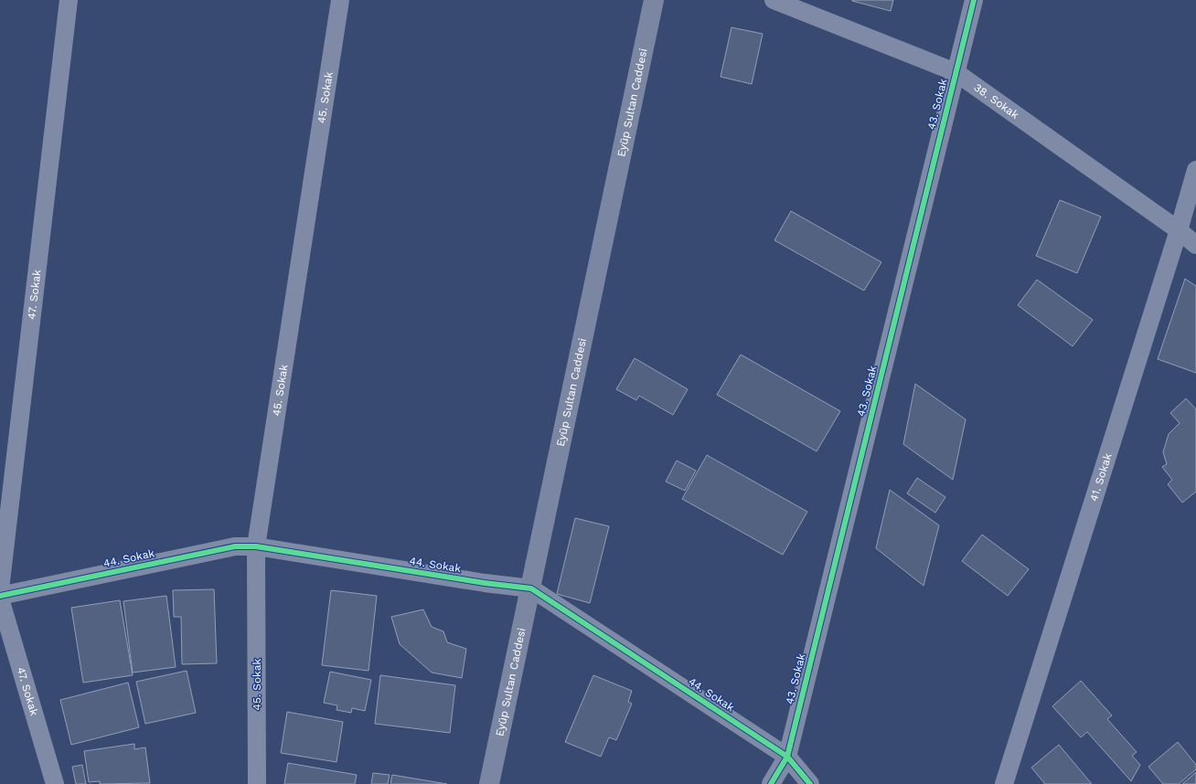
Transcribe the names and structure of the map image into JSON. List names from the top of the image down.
{
  "streets": {
    "street": [
      "45. Sokak",
      "38. Sokak",
      "Eyüp Sultan Caddesi",
      "43. Sokak",
      "47. Sokak",
      "41. Sokak",
      "44. Sokak"
    ]
  },
  "crossings": [
    ["45. Sokak", "44. Sokak"],
    ["38. Sokak", "43. Sokak"],
    ["38. Sokak", "41. Sokak"],
    ["Eyüp Sultan Caddesi", "44. Sokak"],
    ["43. Sokak", "44. Sokak"],
    ["47. Sokak", "44. Sokak"]
  ]
}
